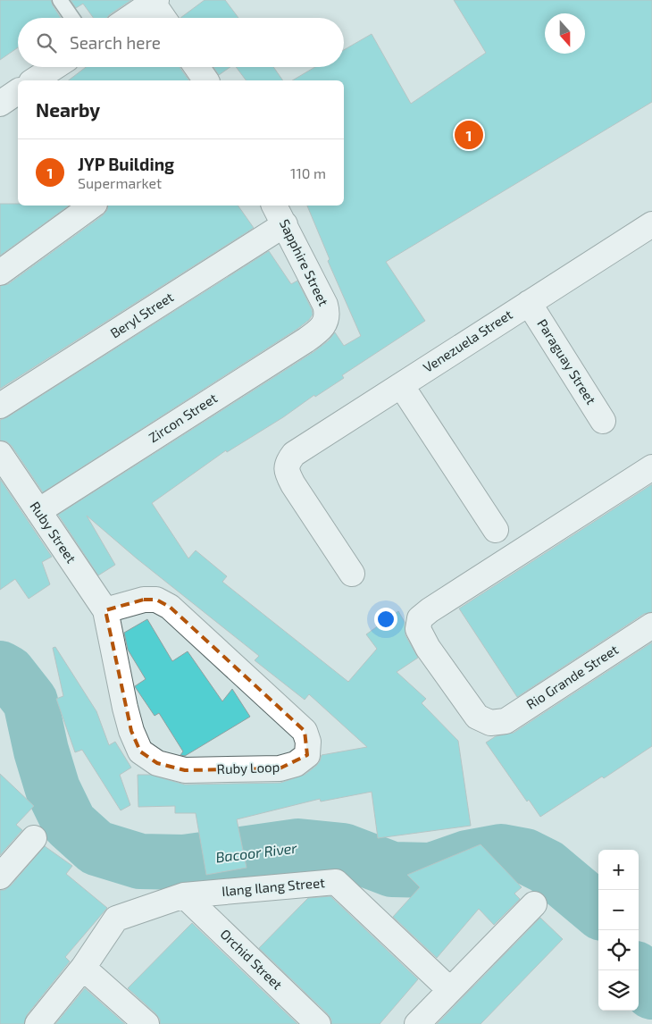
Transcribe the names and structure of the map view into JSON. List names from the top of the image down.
{
  "streets": {
    "street": [
      "Sapphire Street",
      "Beryl Street",
      "Venezuela Street",
      "Paraguay Street",
      "Zircon Street",
      "Ruby Street",
      "Rio Grande Street",
      "Ruby Loop",
      "Ilang Ilang Street",
      "Orchid Street"
    ]
  },
  "crossings": [
    ["Sapphire Street", "Beryl Street"],
    ["Sapphire Street", "Zircon Street"],
    ["Venezuela Street", "Paraguay Street"],
    ["Zircon Street", "Ruby Street"],
    ["Ruby Street", "Ruby Loop"],
    ["Ilang Ilang Street", "Orchid Street"]
  ],
  "water": ["Bacoor River"],
  "north": "bottom",
  "page": {
    "search": "Search here",
    "heading": "Nearby",
    "pins": "1",
    "list": [
      {
        "mark": "1",
        "name": "JYP Building",
        "note": "Supermarket",
        "value": "110 m"
      }
    ],
    "map_buttons": ["+", "−"]
  }
}
